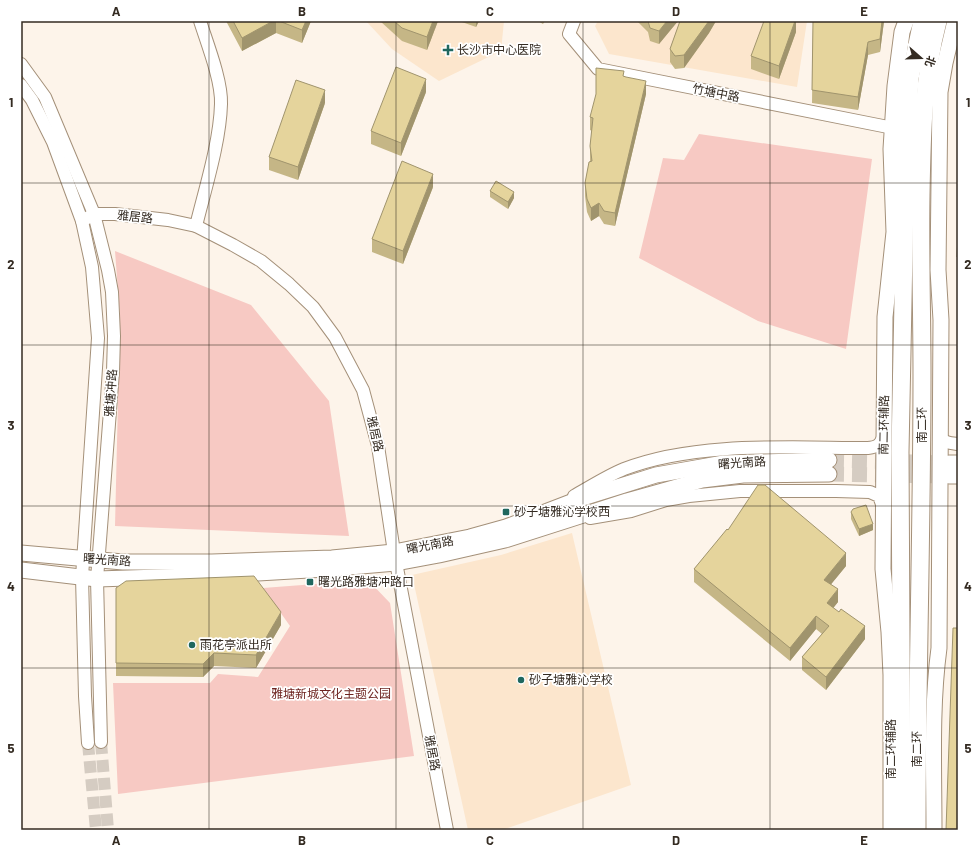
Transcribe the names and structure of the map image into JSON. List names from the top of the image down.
{
  "streets": {
    "highway": ["南二环"],
    "main road": ["南二环辅路", "曙光南路"],
    "street": ["竹塘中路", "雅居路", "雅塘冲路"]
  },
  "crossings": [
    ["竹塘中路", "南二环辅路"],
    ["雅居路", "雅塘冲路"],
    ["雅居路", "曙光南路"],
    ["雅塘冲路", "曙光南路"]
  ],
  "parks": ["雅塘新城文化主题公园"],
  "places": {
    "health": ["长沙市中心医院"],
    "transit": ["砂子塘雅沁学校西", "曙光路雅塘冲路口"],
    "other": ["雨花亭派出所", "砂子塘雅沁学校"]
  },
  "north": "right",
  "grid": {
    "columns": [
      "A",
      "B",
      "C",
      "D",
      "E"
    ],
    "rows": [
      "1",
      "2",
      "3",
      "4",
      "5"
    ]
  }
}
